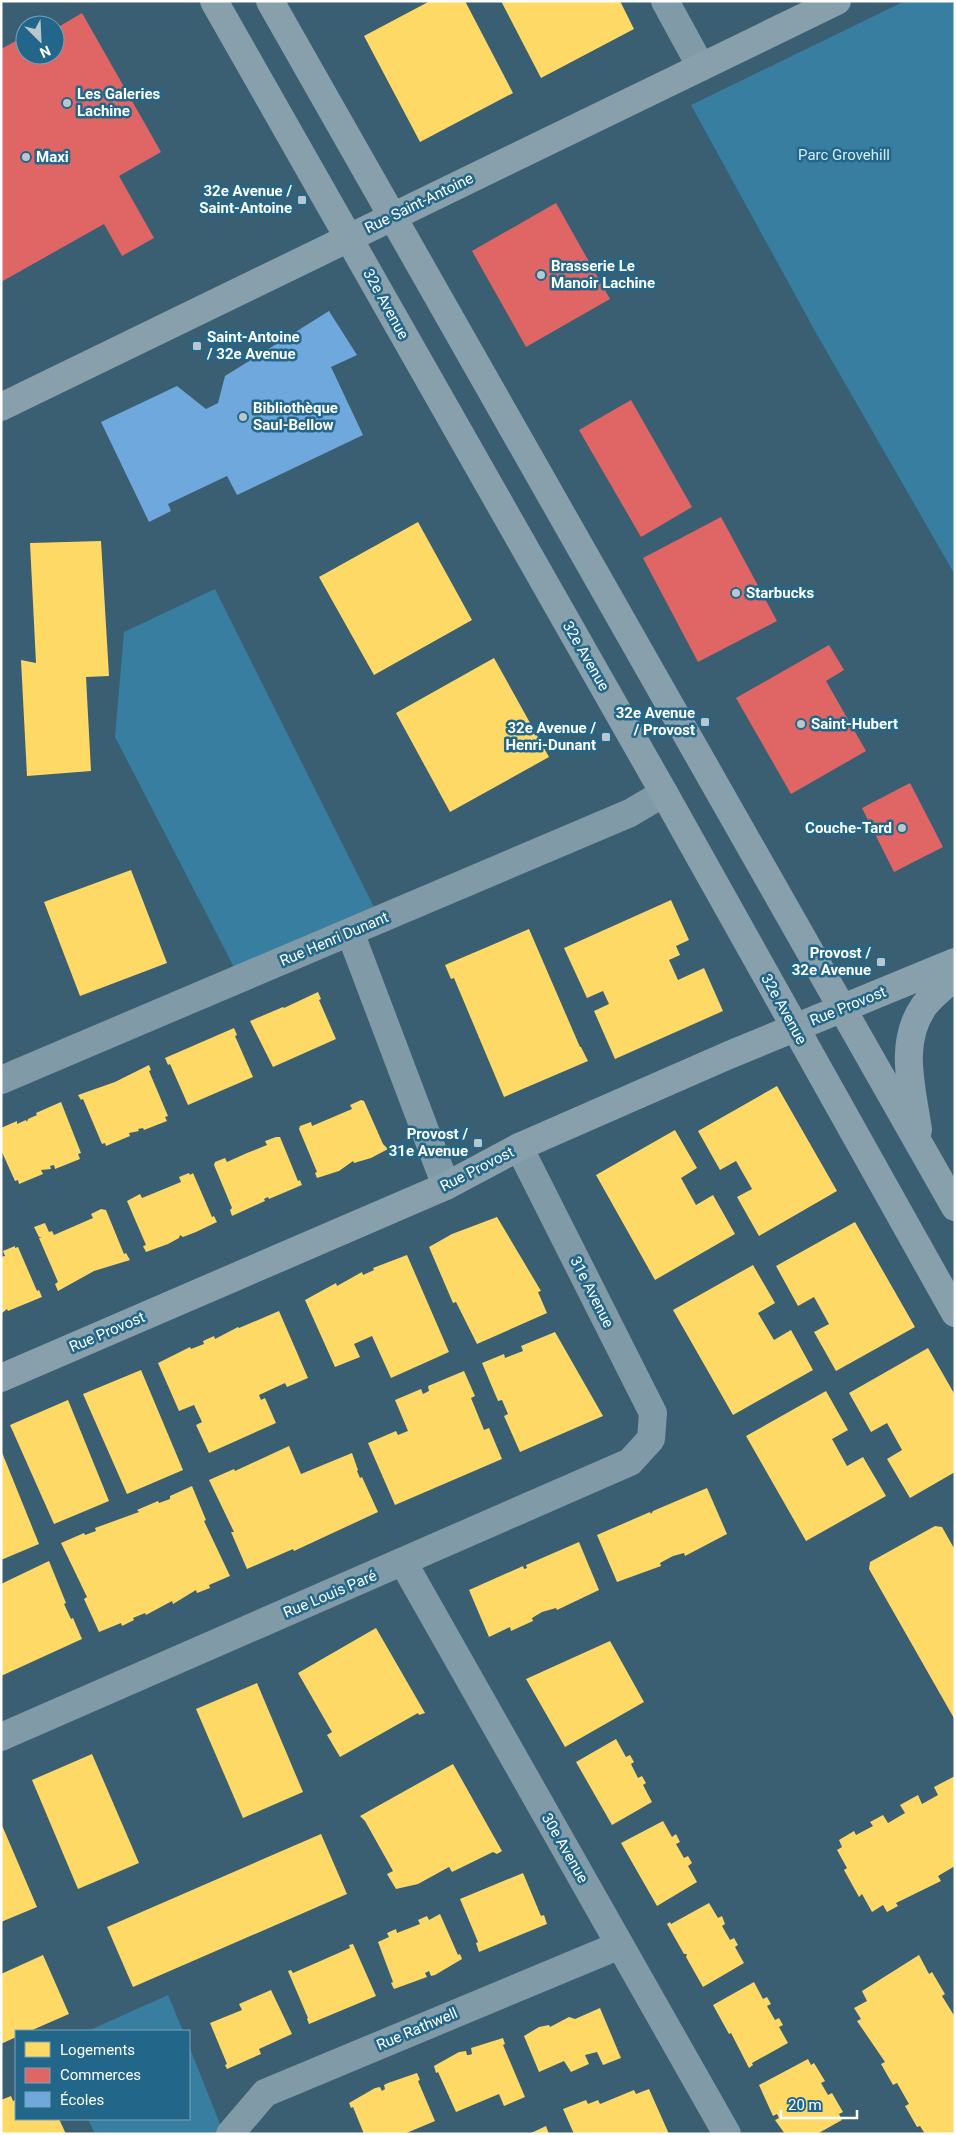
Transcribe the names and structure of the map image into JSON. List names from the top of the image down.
{
  "streets": {
    "main road": ["Rue Saint-Antoine", "32e Avenue", "Rue Provost"],
    "street": [
      "Rue Henri Dunant",
      "31e Avenue",
      "Rue Louis Paré",
      "30e Avenue",
      "Rue Rathwell"
    ]
  },
  "crossings": [
    ["Rue Saint-Antoine", "32e Avenue"],
    ["32e Avenue", "Rue Henri Dunant"],
    ["32e Avenue", "Rue Provost"],
    ["Rue Provost", "31e Avenue"],
    ["31e Avenue", "Rue Louis Paré"],
    ["Rue Louis Paré", "30e Avenue"],
    ["30e Avenue", "Rue Rathwell"]
  ],
  "parks": ["Parc Grovehill"],
  "places": {
    "other": [
      "Les Galeries Lachine",
      "Maxi",
      "Brasserie Le Manoir Lachine",
      "Bibliothèque Saul-Bellow",
      "Starbucks",
      "Saint-Hubert",
      "Couche-Tard"
    ],
    "transit": [
      "32e Avenue / Saint-Antoine",
      "Saint-Antoine / 32e Avenue",
      "32e Avenue / Provost",
      "32e Avenue / Henri-Dunant",
      "Provost / 32e Avenue",
      "Provost / 31e Avenue"
    ]
  },
  "legend": ["Logements", "Commerces", "Écoles"],
  "scale_bar": "20 m",
  "north": "bottom right"
}
